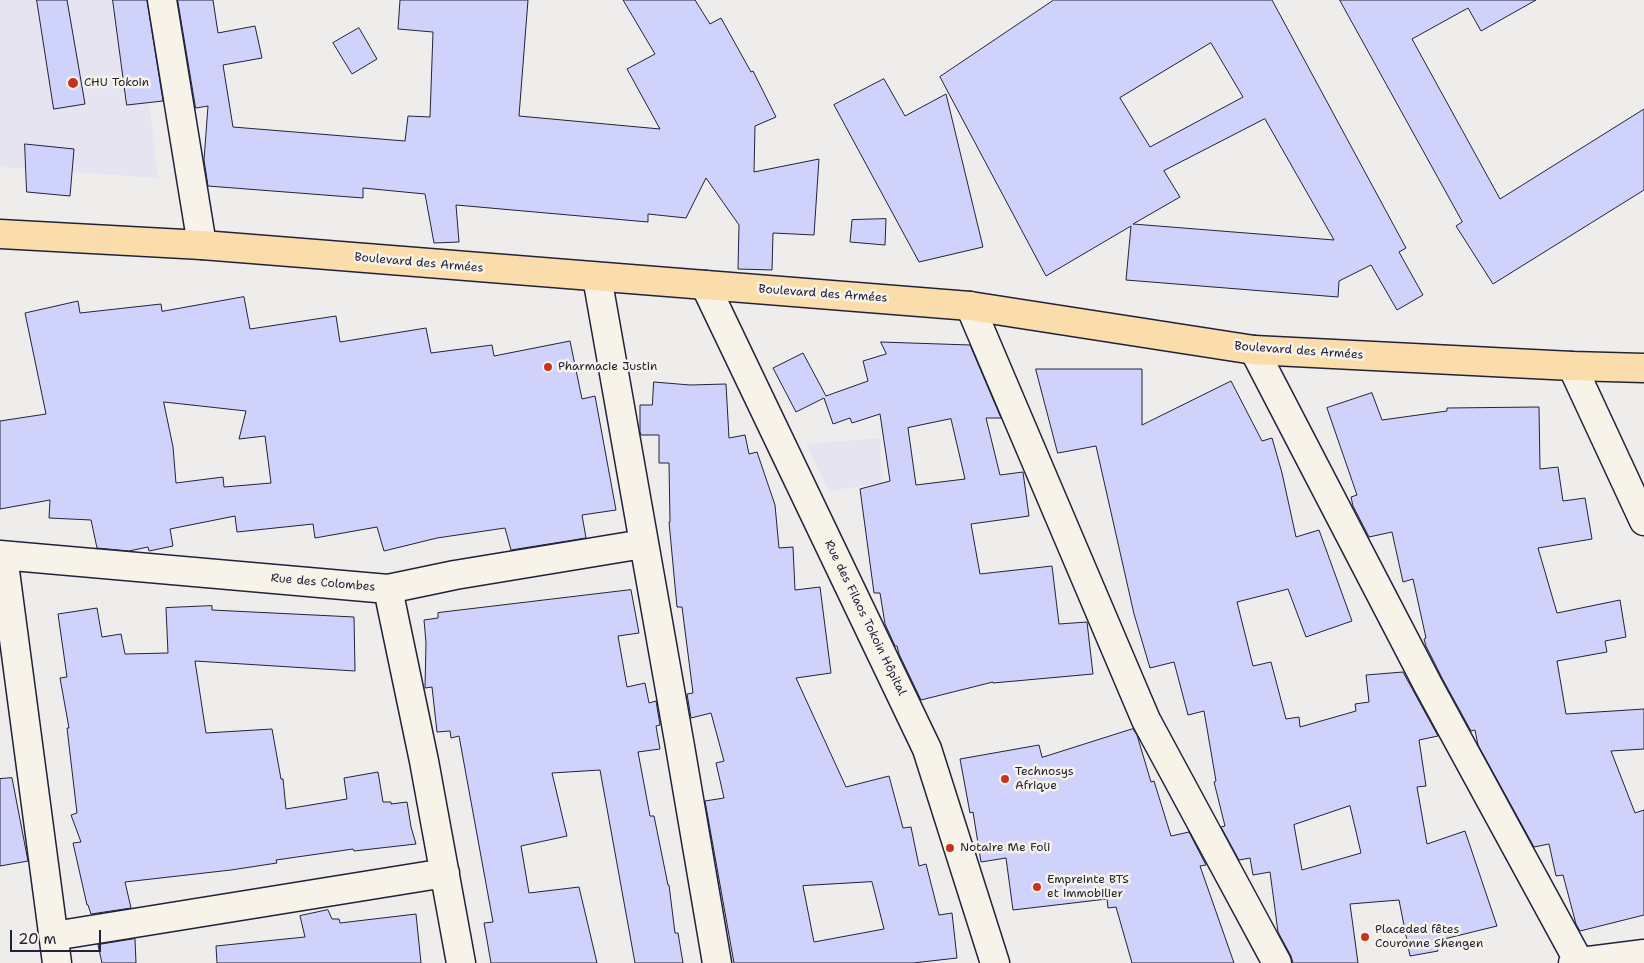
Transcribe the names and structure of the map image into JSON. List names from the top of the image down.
{
  "streets": {
    "main road": ["Boulevard des Armées"],
    "street": ["Rue des Colombes", "Rue des Filaos Tokoin Hôpital"]
  },
  "crossings": [
    ["Boulevard des Armées", "Rue des Filaos Tokoin Hôpital"]
  ],
  "places": [
    "CHU Tokoin",
    "Pharmacie Justin",
    "Technosys Afrique",
    "Notaire Me Foli",
    "Empreinte BTS et immobilier",
    "Placeded fêtes Couronne Shengen"
  ],
  "scale_bar": "20 m"
}
